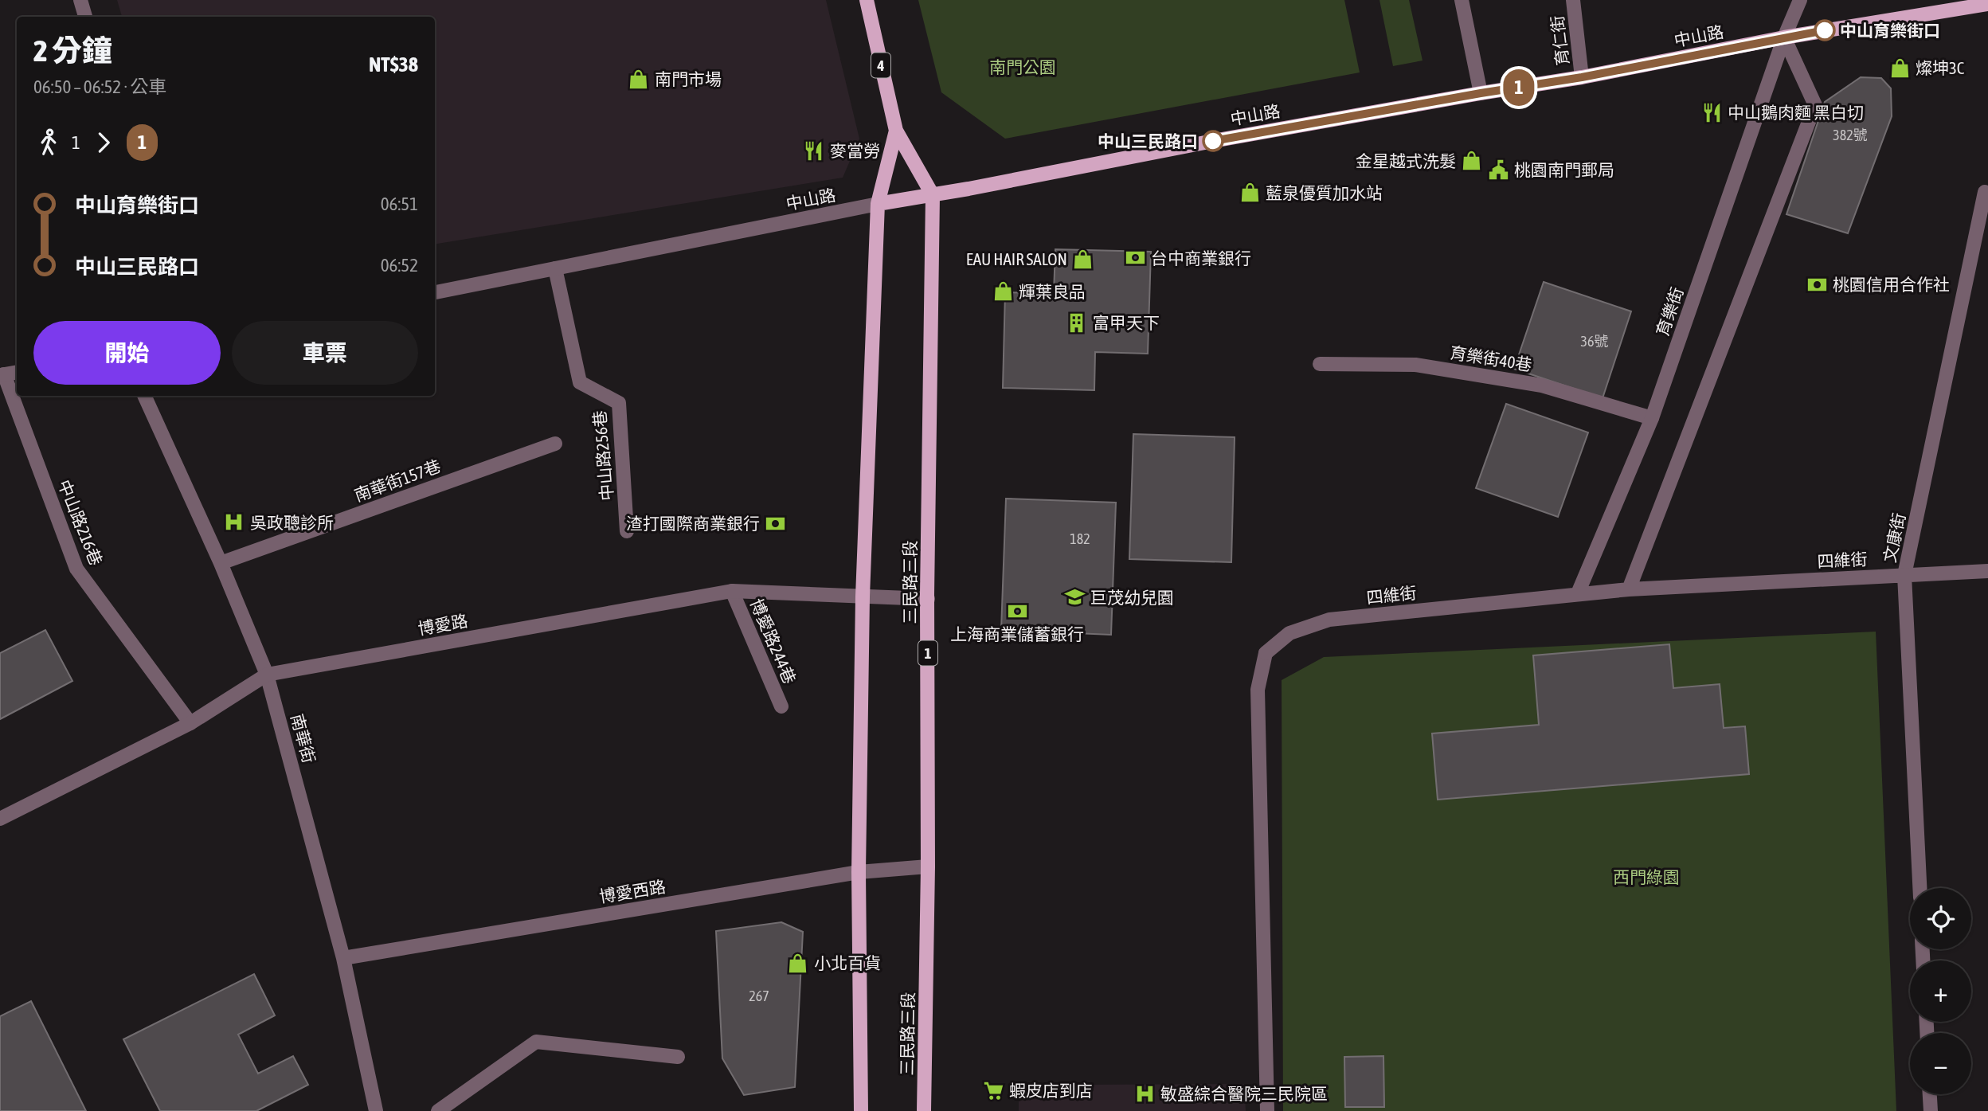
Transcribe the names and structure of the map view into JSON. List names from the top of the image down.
{
  "streets": {
    "main road": [
      "中山路",
      "4",
      "三民路三段",
      "1"
    ],
    "street": [
      "育仁街",
      "育樂街",
      "育樂街40巷",
      "中山路256巷",
      "南華街157巷",
      "中山路216巷",
      "文康街",
      "四維街",
      "博愛路",
      "博愛路244巷",
      "南華街",
      "博愛西路"
    ]
  },
  "crossings": [
    ["中山路", "育仁街"],
    ["中山路", "育樂街"],
    ["中山路", "中山路256巷"],
    ["中山路", "三民路三段"],
    ["育樂街", "育樂街40巷"],
    ["育樂街", "四維街"],
    ["南華街157巷", "南華街"],
    ["中山路216巷", "博愛路"],
    ["文康街", "四維街"],
    ["三民路三段", "博愛路"],
    ["三民路三段", "博愛西路"],
    ["博愛路", "博愛路244巷"],
    ["博愛路", "南華街"],
    ["南華街", "博愛西路"]
  ],
  "parks": ["南門公園", "西門綠園"],
  "places": {
    "other": ["中山育樂街口", "中山三民路口"],
    "shop": [
      "燦坤3C",
      "南門市場",
      "金星越式洗髮",
      "藍泉優質加水站",
      "EAU HAIR SALON",
      "輝葉良品",
      "小北百貨"
    ],
    "restaurant": ["中山鵝肉麵 黑白切", "麥當勞"],
    "public building": ["桃園南門郵局"],
    "bank": [
      "台中商業銀行",
      "桃園信用合作社",
      "渣打國際商業銀行",
      "上海商業儲蓄銀行"
    ],
    "building": ["富甲天下"],
    "hospital": ["吳政聰診所", "敏盛綜合醫院三民院區"],
    "school or university": ["巨茂幼兒園"],
    "supermarket": ["蝦皮店到店"]
  },
  "lines": ["bus line 1"],
  "house_numbers": [
    "382號",
    "36號",
    "182",
    "267"
  ],
  "page": {
    "on_map": "1",
    "heading": ["2 分鐘", "06:50 – 06:52 · 公車", "NT$38"],
    "legs": ["1", "1"],
    "list": [
      {
        "name": "中山育樂街口",
        "value": "06:51"
      },
      {
        "name": "中山三民路口",
        "value": "06:52"
      }
    ],
    "buttons": ["開始", "車票"],
    "map_buttons": ["+", "−"]
  }
}
